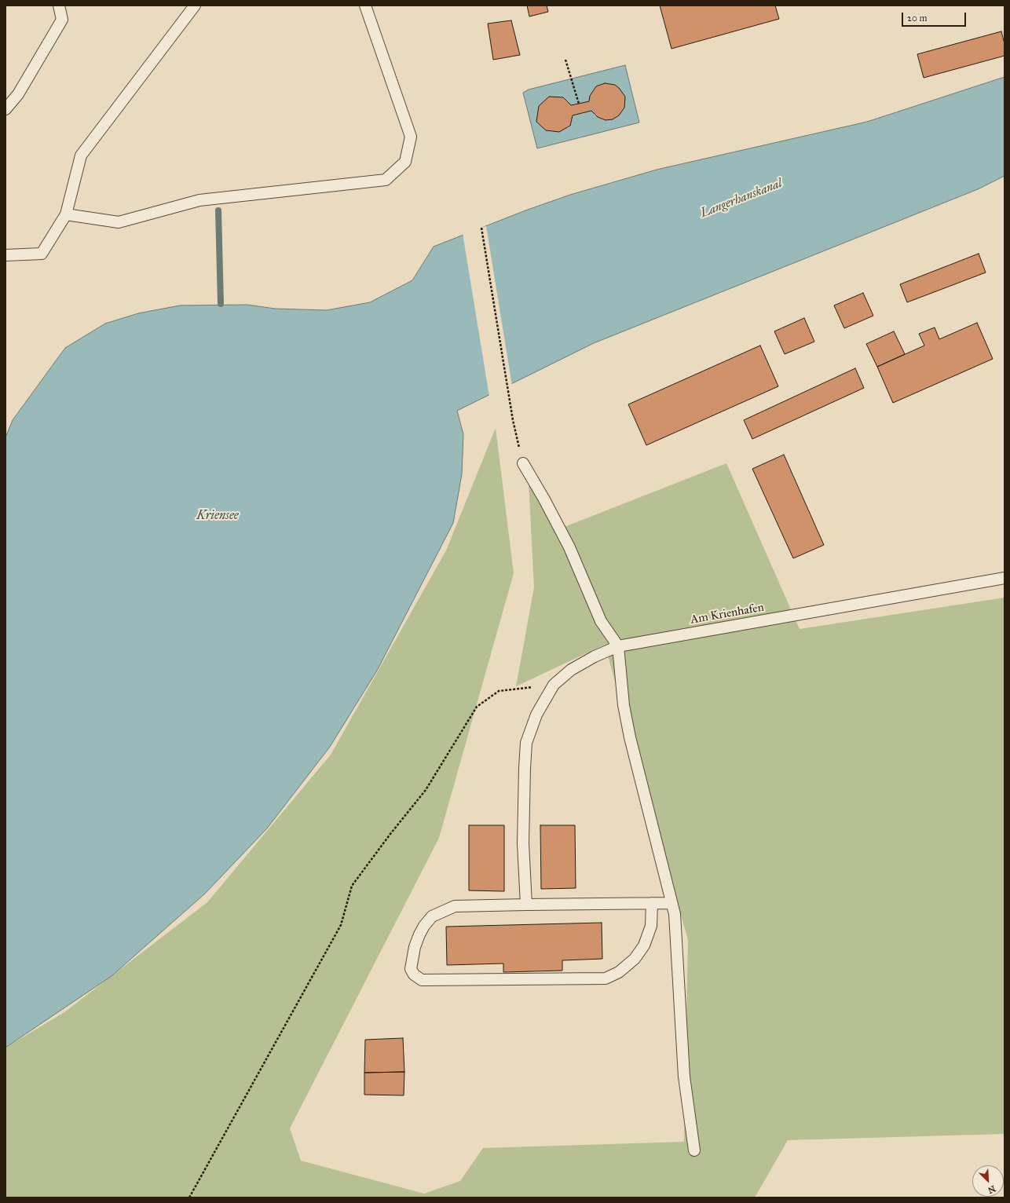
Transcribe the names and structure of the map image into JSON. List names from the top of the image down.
{
  "streets": {
    "lane": ["Am Krienhafen"]
  },
  "water": ["Langerhanskanal", "Kriensee"],
  "scale_bar": "20 m",
  "north": "bottom right"
}
